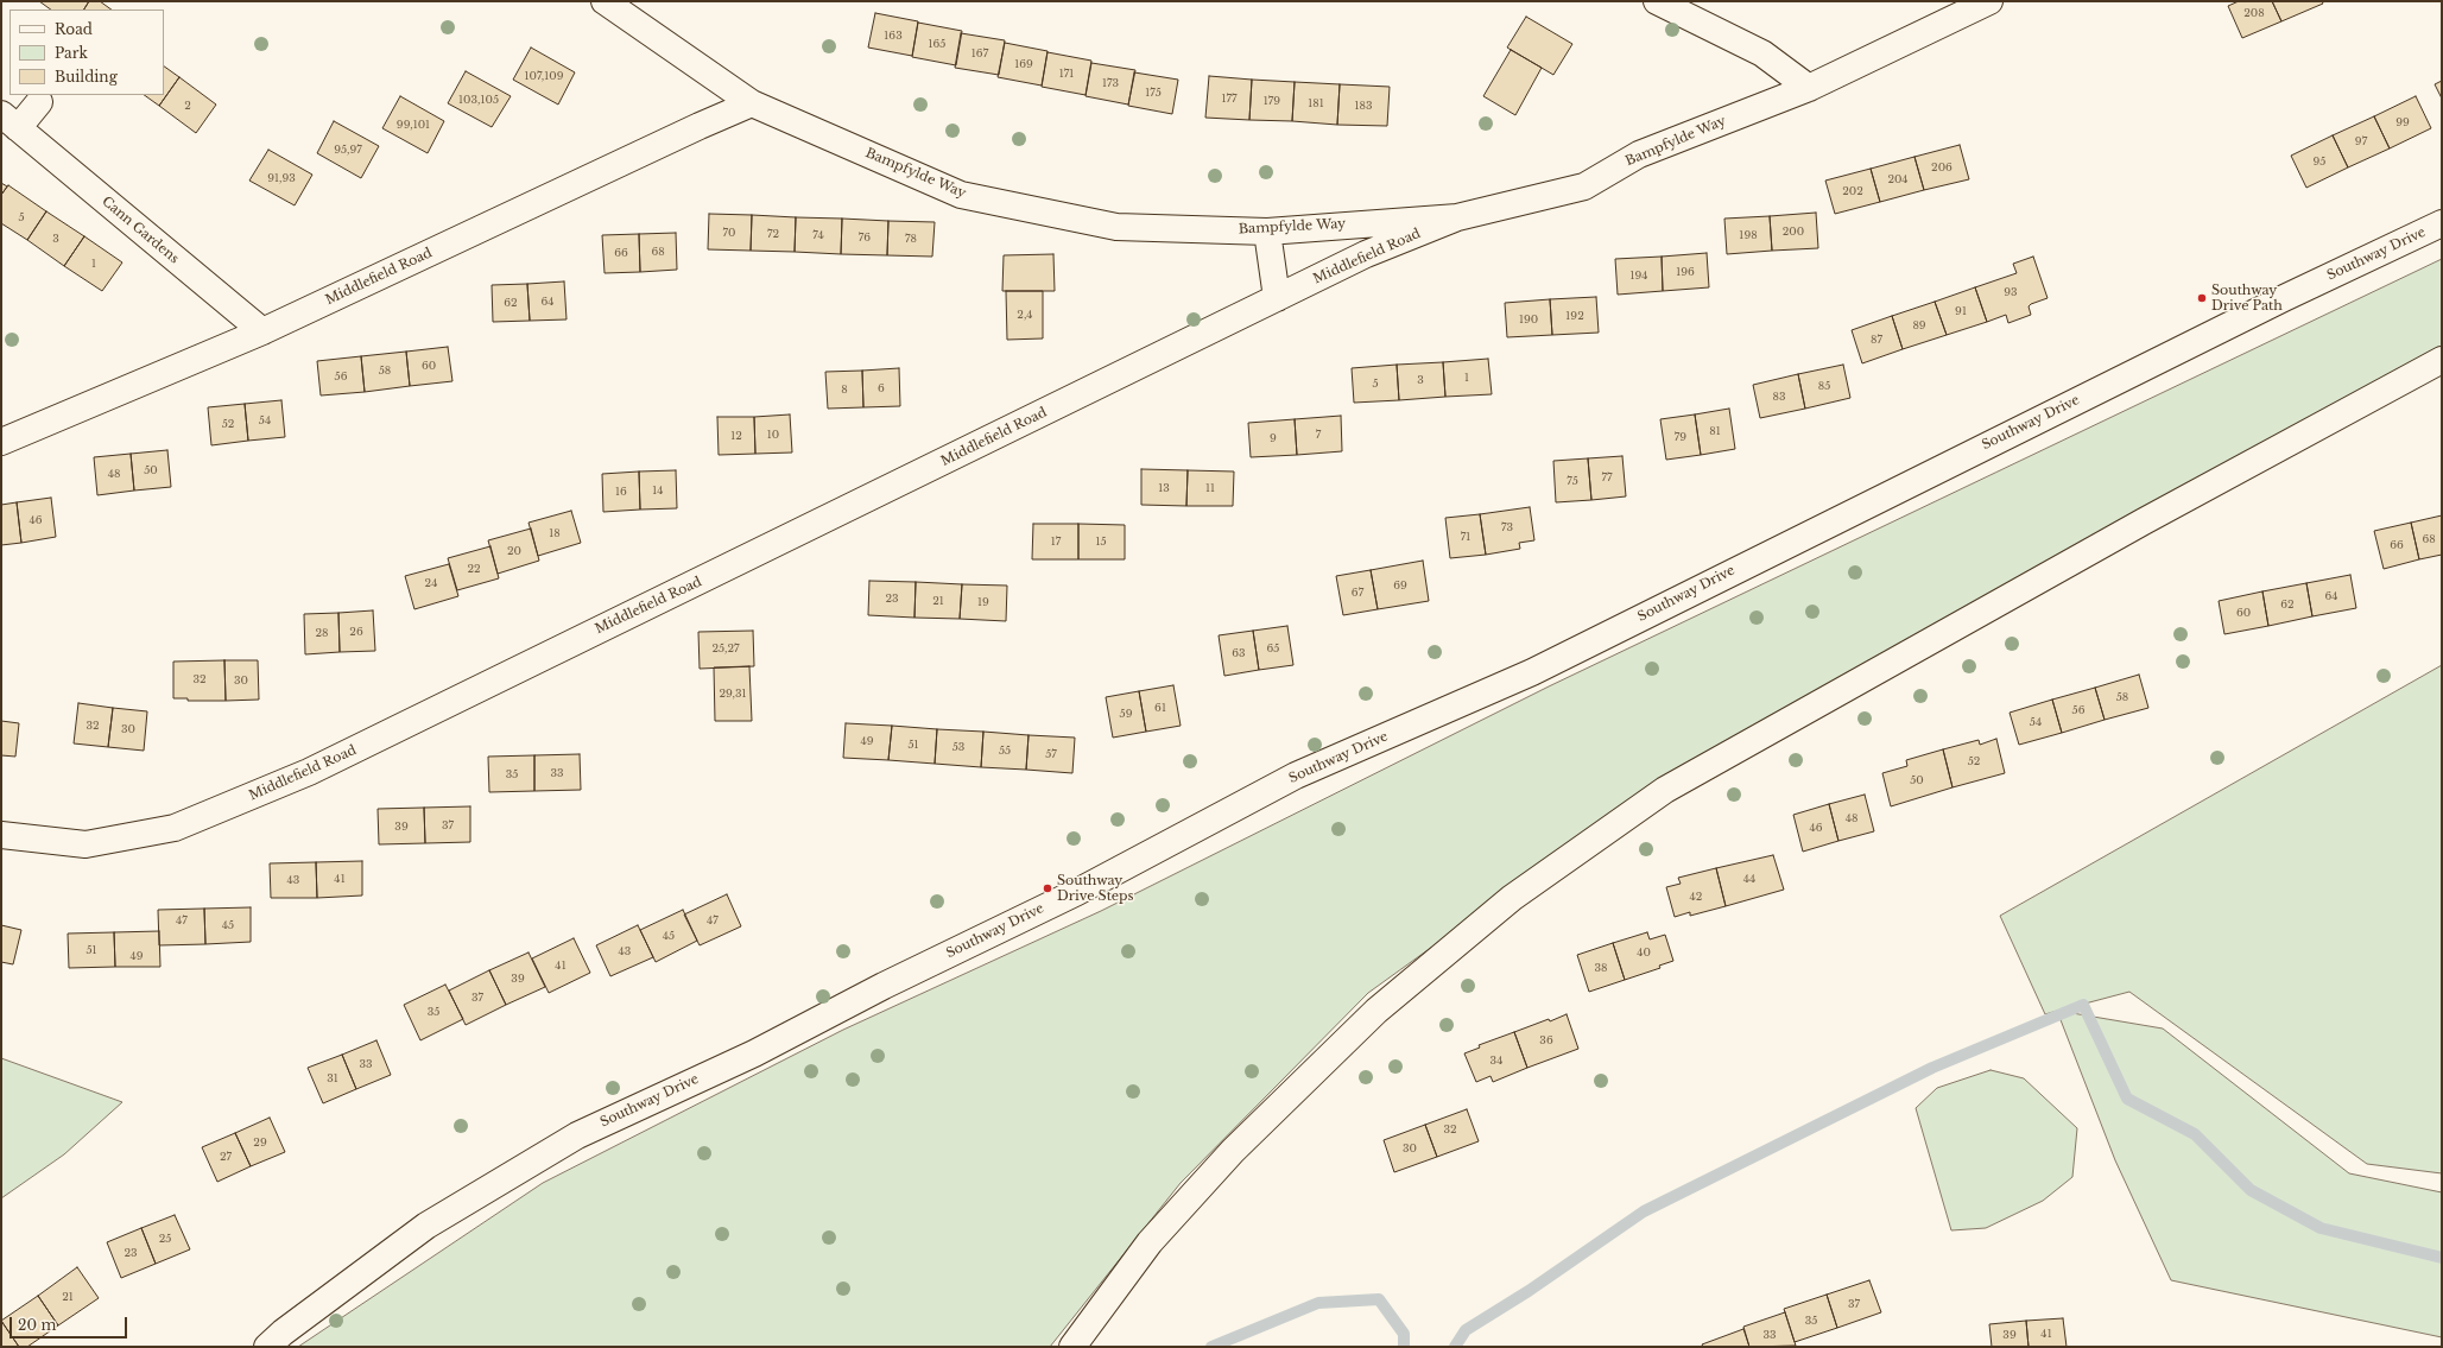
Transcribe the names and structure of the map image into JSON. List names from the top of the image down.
{
  "streets": {
    "street": [
      "Bampfylde Way",
      "Cann Gardens",
      "Southway Drive",
      "Middlefield Road"
    ]
  },
  "crossings": [
    ["Bampfylde Way", "Middlefield Road"],
    ["Cann Gardens", "Middlefield Road"]
  ],
  "places": ["Southway Drive Path", "Southway Drive Steps"],
  "house_numbers": [
    "208",
    "163",
    "165",
    "167",
    "169",
    "171",
    "107,109",
    "173",
    "175",
    "177",
    "103,105",
    "179",
    "181",
    "2",
    "183",
    "99",
    "99,101",
    "97",
    "95,97",
    "95",
    "206",
    "91,93",
    "204",
    "202",
    "5",
    "200",
    "70",
    "72",
    "74",
    "198",
    "76",
    "3",
    "78",
    "68",
    "66",
    "1",
    "196",
    "194",
    "93",
    "64",
    "62",
    "91",
    "2,4",
    "192",
    "190",
    "89",
    "87",
    "60",
    "58",
    "56",
    "1",
    "3",
    "5",
    "85",
    "6",
    "8",
    "83",
    "54",
    "52",
    "81",
    "10",
    "7",
    "12",
    "79",
    "9",
    "50",
    "48",
    "77",
    "75",
    "13",
    "11",
    "14",
    "16",
    "46",
    "73",
    "18",
    "71",
    "68",
    "17",
    "15",
    "66",
    "20",
    "22",
    "24",
    "69",
    "67",
    "64",
    "23",
    "21",
    "19",
    "62",
    "60",
    "26",
    "28",
    "25,27",
    "65",
    "63",
    "32",
    "30",
    "29,31",
    "58",
    "61",
    "56",
    "59",
    "54",
    "32",
    "30",
    "49",
    "51",
    "53",
    "55",
    "57",
    "52",
    "33",
    "35",
    "50",
    "48",
    "37",
    "39",
    "46",
    "41",
    "44",
    "43",
    "42",
    "47",
    "47",
    "45",
    "45",
    "51",
    "43",
    "40",
    "49",
    "41",
    "38",
    "39",
    "37",
    "35",
    "36",
    "34",
    "33",
    "31",
    "32",
    "29",
    "30",
    "27",
    "25",
    "23",
    "21",
    "37",
    "35",
    "41",
    "33",
    "39"
  ],
  "legend": ["Road", "Park", "Building"],
  "scale_bar": "20 m"
}
